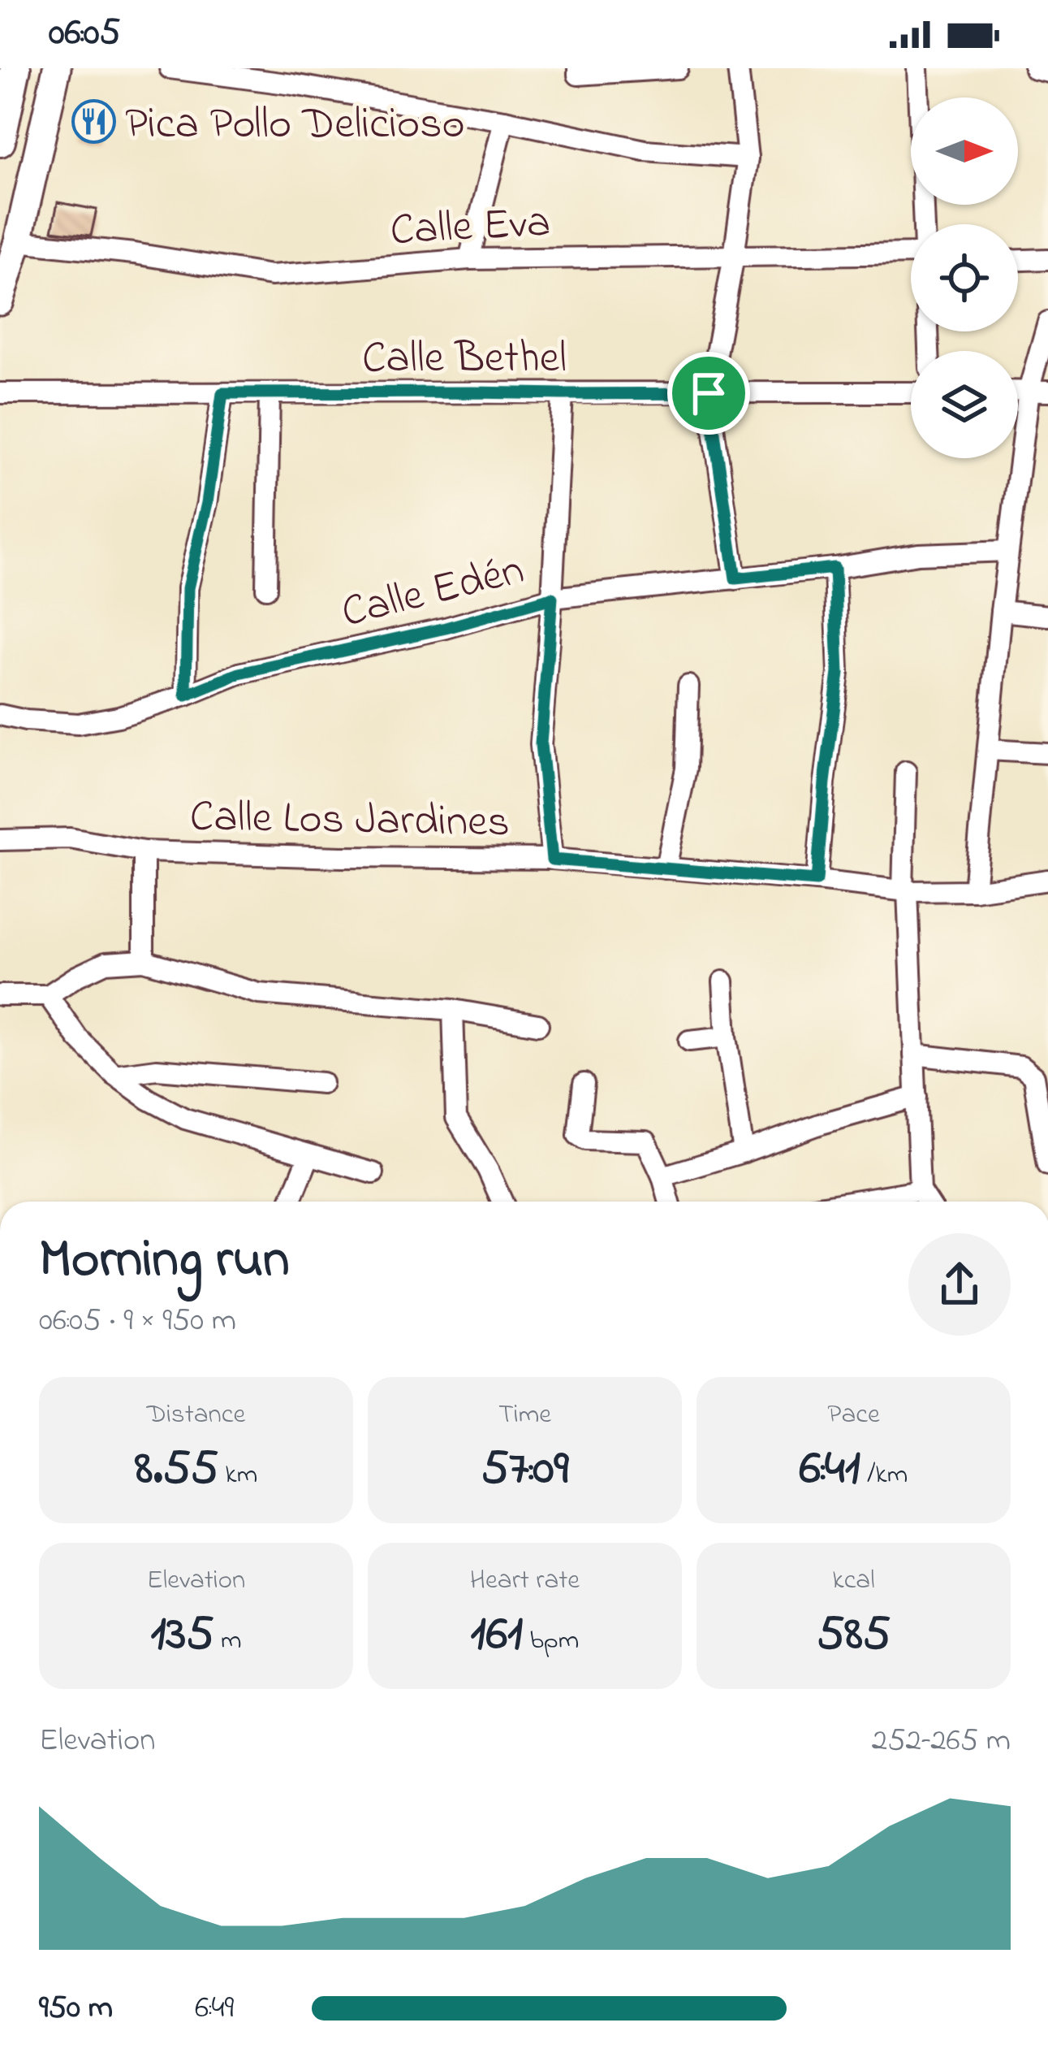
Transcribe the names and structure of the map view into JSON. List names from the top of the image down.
{
  "streets": {
    "street": [
      "Calle Eva",
      "Calle Bethel",
      "Calle Edén",
      "Calle Los Jardines"
    ]
  },
  "places": {
    "restaurant": ["Pica Pollo Delicioso"]
  },
  "north": "right",
  "page": {
    "status": "06:05",
    "heading": ["Morning run", "06:05 · 9 × 950 m"],
    "stats": [
      ["Distance", "8.55 km"],
      ["Time", "57:09"],
      ["Pace", "6:41 /km"],
      ["Elevation", "135 m"],
      ["Heart rate", "161 bpm"],
      ["kcal", "585"]
    ],
    "chart": ["Elevation", "252–265 m"],
    "list": [
      {
        "name": "950 m",
        "note": "6:49"
      }
    ]
  }
}
